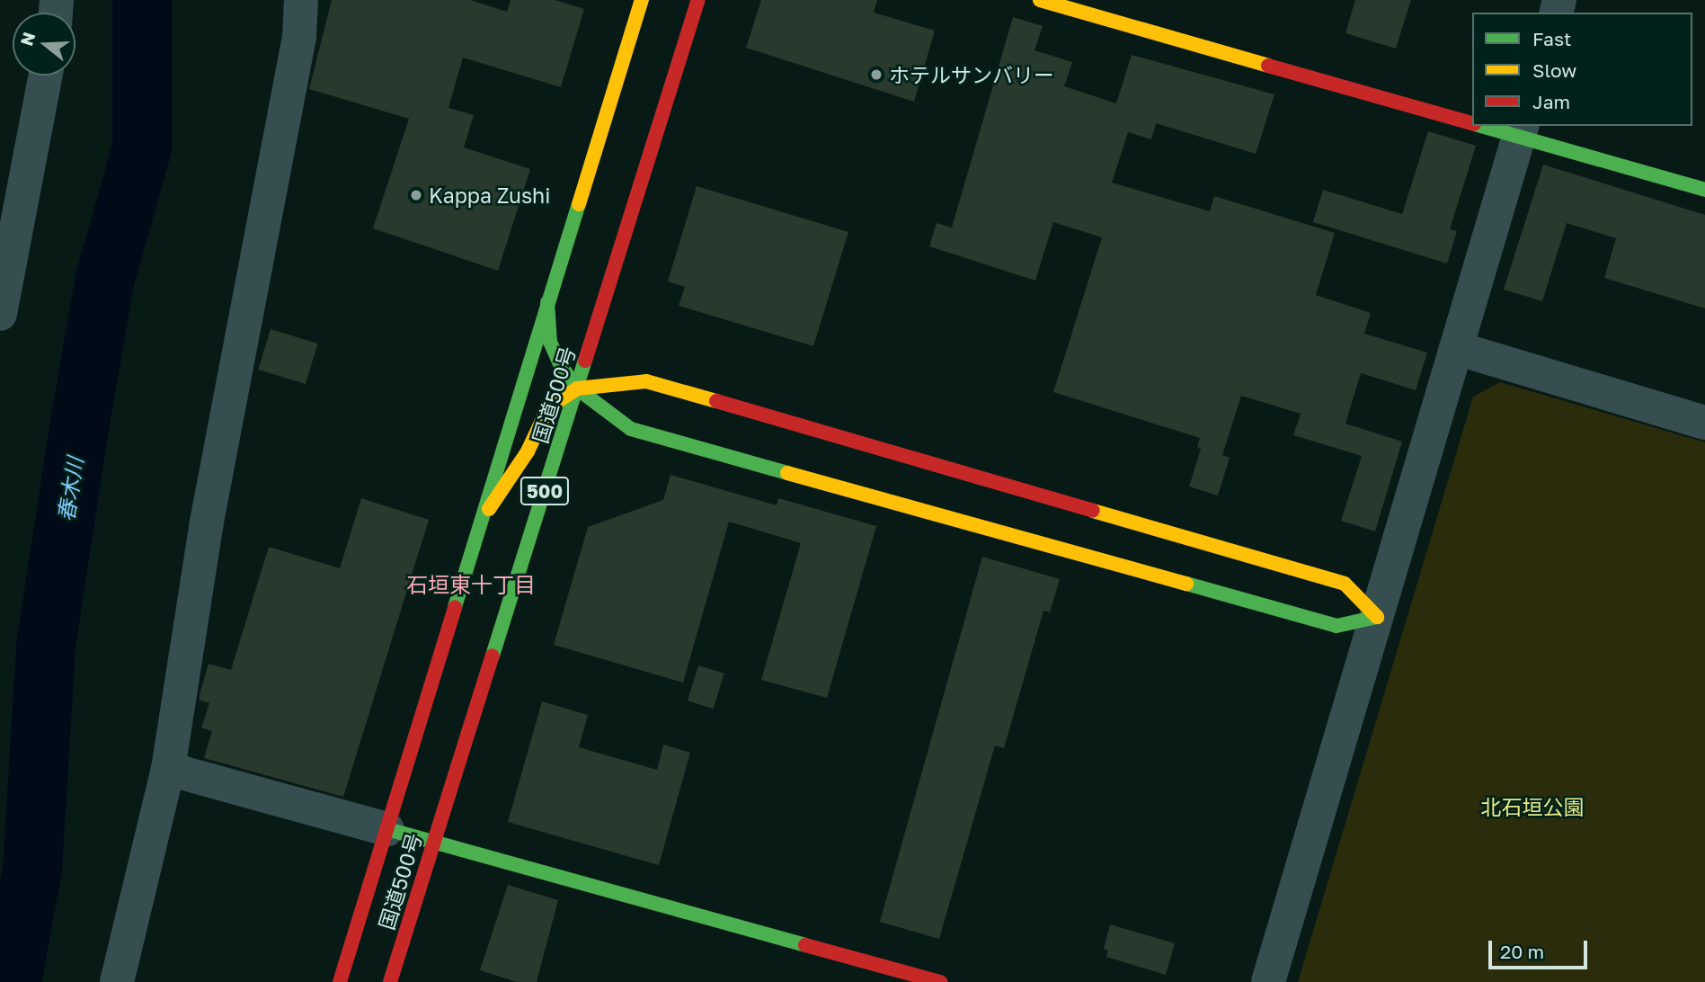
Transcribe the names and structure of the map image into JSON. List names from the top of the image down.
{
  "streets": {
    "main road": ["国道500号", "500"]
  },
  "districts": ["石垣東十丁目"],
  "water": ["春木川"],
  "parks": ["北石垣公園"],
  "places": ["ホテルサンバリー", "Kappa Zushi"],
  "legend": ["Fast", "Slow", "Jam"],
  "scale_bar": "20 m",
  "north": "left"
}
